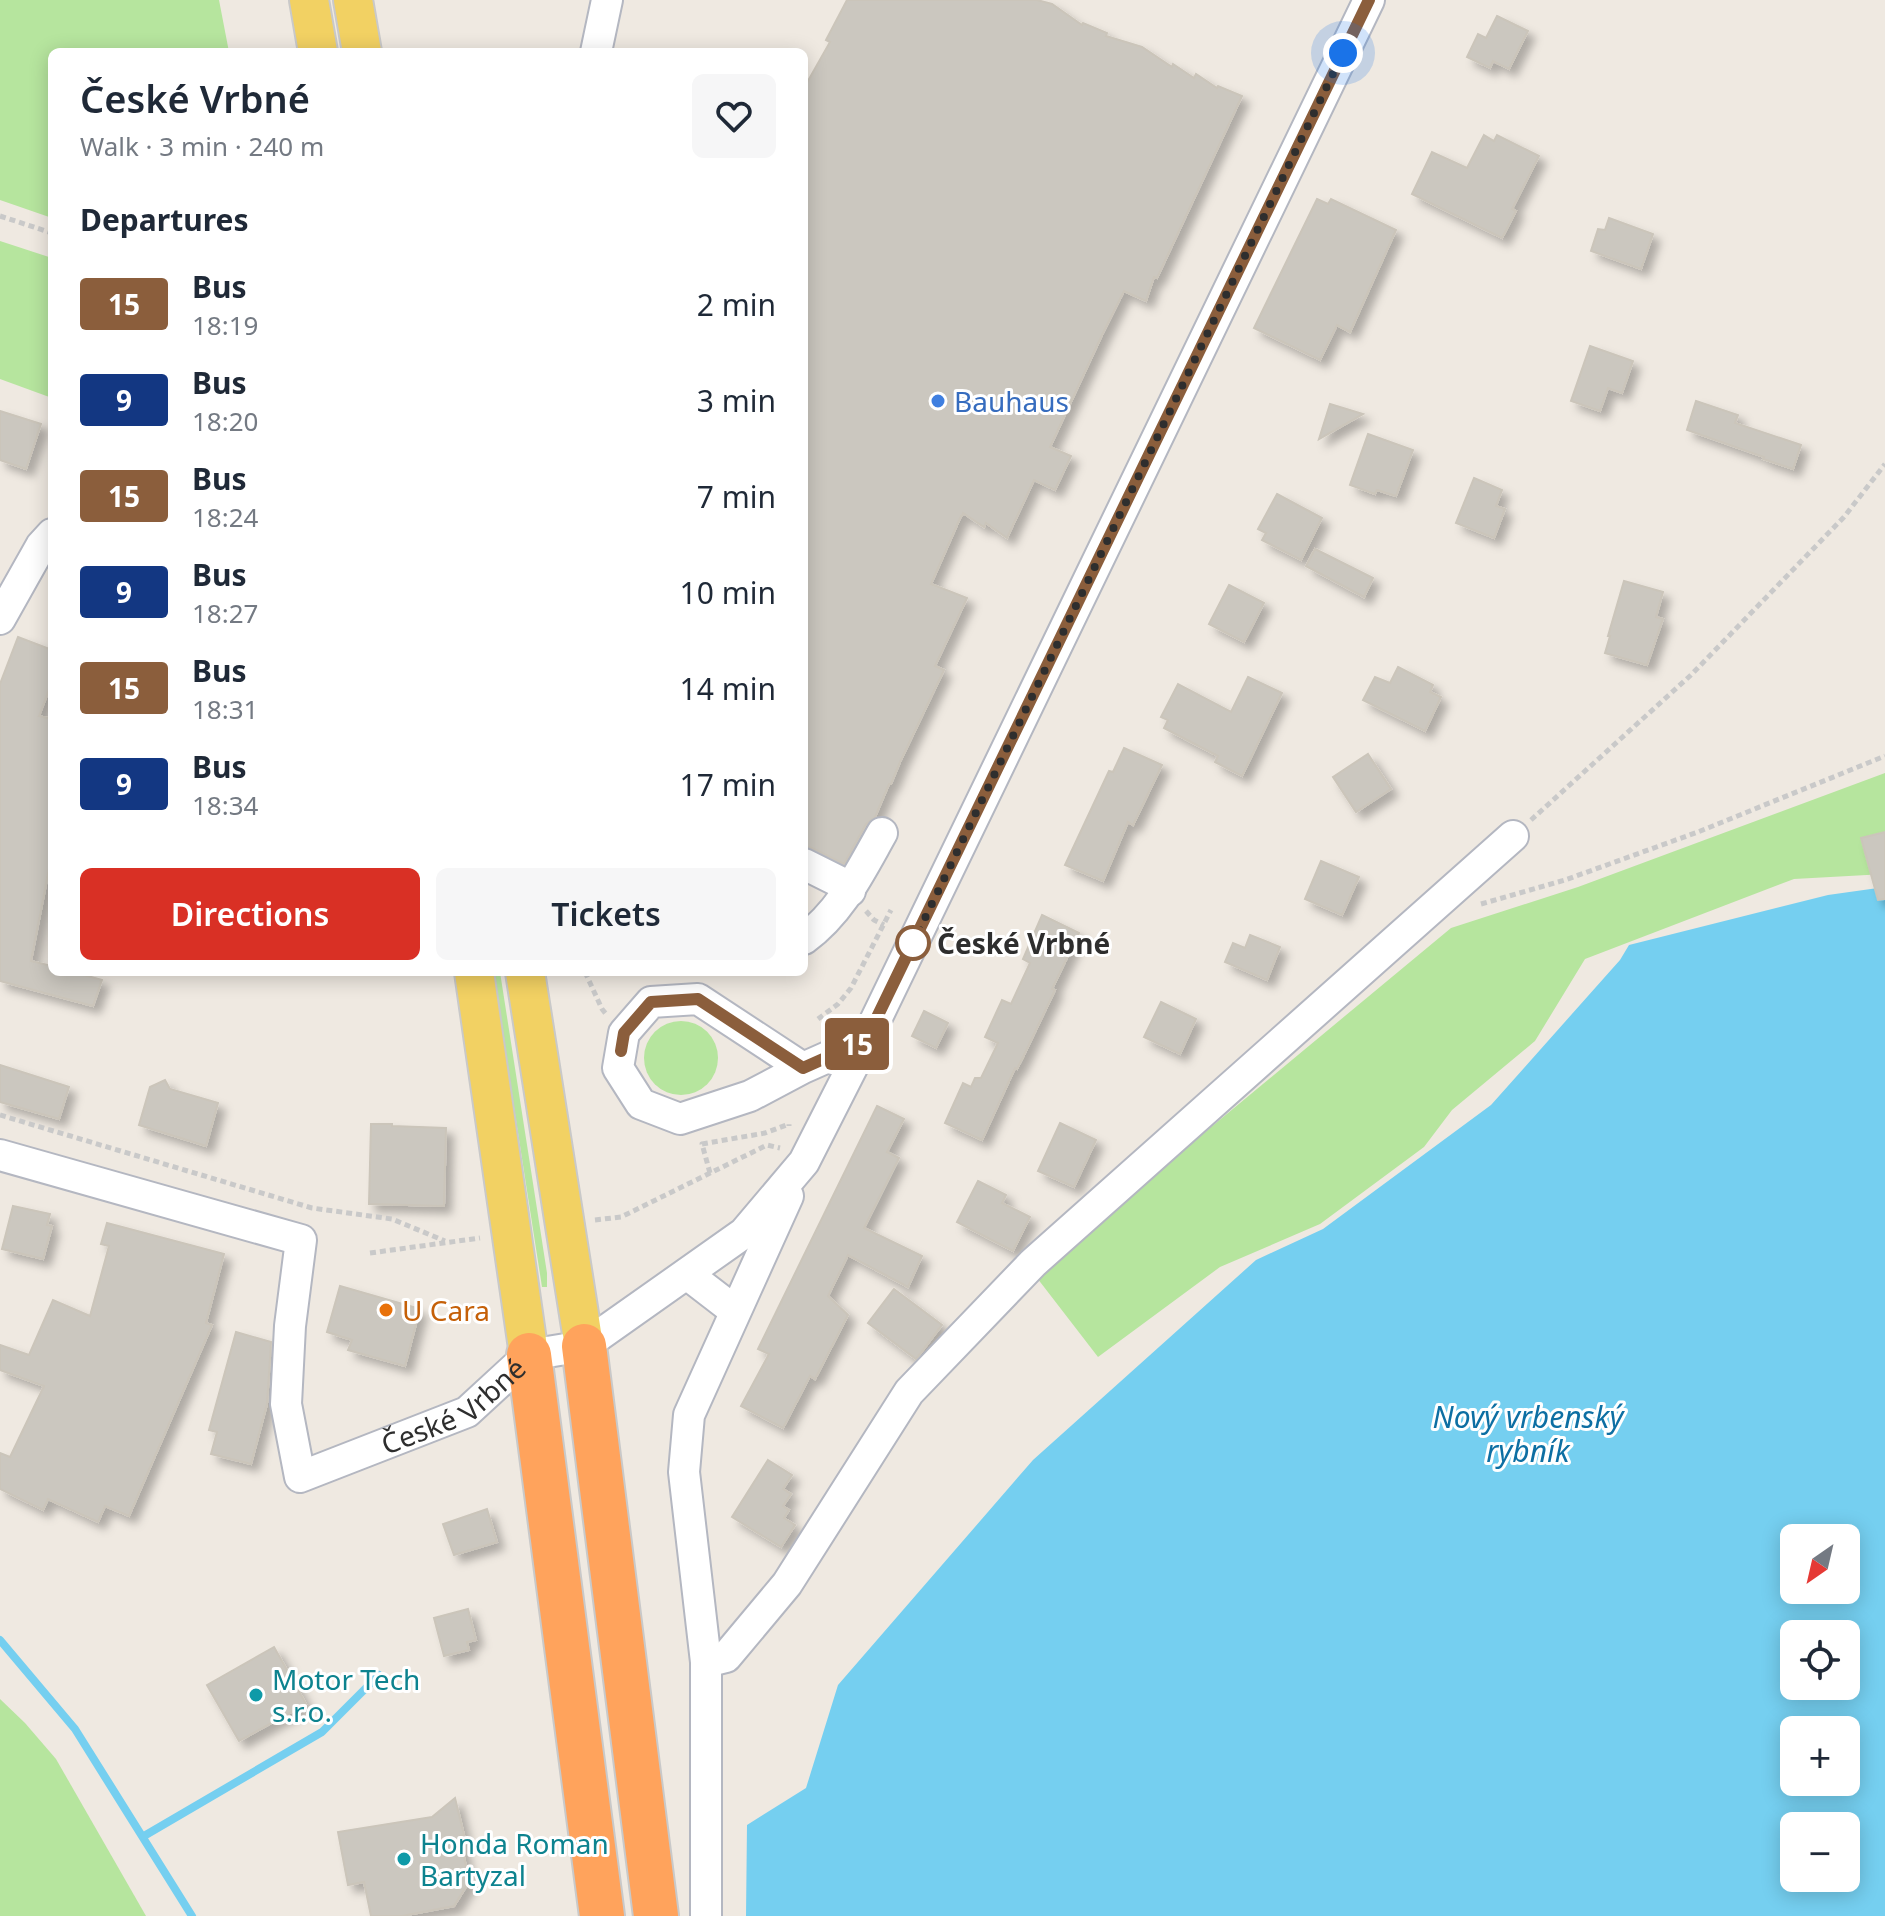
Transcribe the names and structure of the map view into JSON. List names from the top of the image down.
{
  "streets": {
    "street": ["České Vrbné"]
  },
  "water": ["Nový vrbenský rybník"],
  "places": [
    "Bauhaus",
    "České Vrbné",
    "U Cara",
    "Motor Tech s.r.o.",
    "Honda Roman Bartyzal"
  ],
  "lines": ["bus line 15"],
  "north": "bottom left",
  "page": {
    "on_map": "15",
    "heading": [
      ["České Vrbné", "Walk · 3 min · 240 m"],
      "Departures"
    ],
    "list": [
      {
        "mark": "15",
        "name": "Bus",
        "note": "18:19",
        "value": "2 min"
      },
      {
        "mark": "9",
        "name": "Bus",
        "note": "18:20",
        "value": "3 min"
      },
      {
        "mark": "15",
        "name": "Bus",
        "note": "18:24",
        "value": "7 min"
      },
      {
        "mark": "9",
        "name": "Bus",
        "note": "18:27",
        "value": "10 min"
      },
      {
        "mark": "15",
        "name": "Bus",
        "note": "18:31",
        "value": "14 min"
      },
      {
        "mark": "9",
        "name": "Bus",
        "note": "18:34",
        "value": "17 min"
      }
    ],
    "buttons": ["Directions", "Tickets"],
    "map_buttons": ["+", "−"]
  }
}
